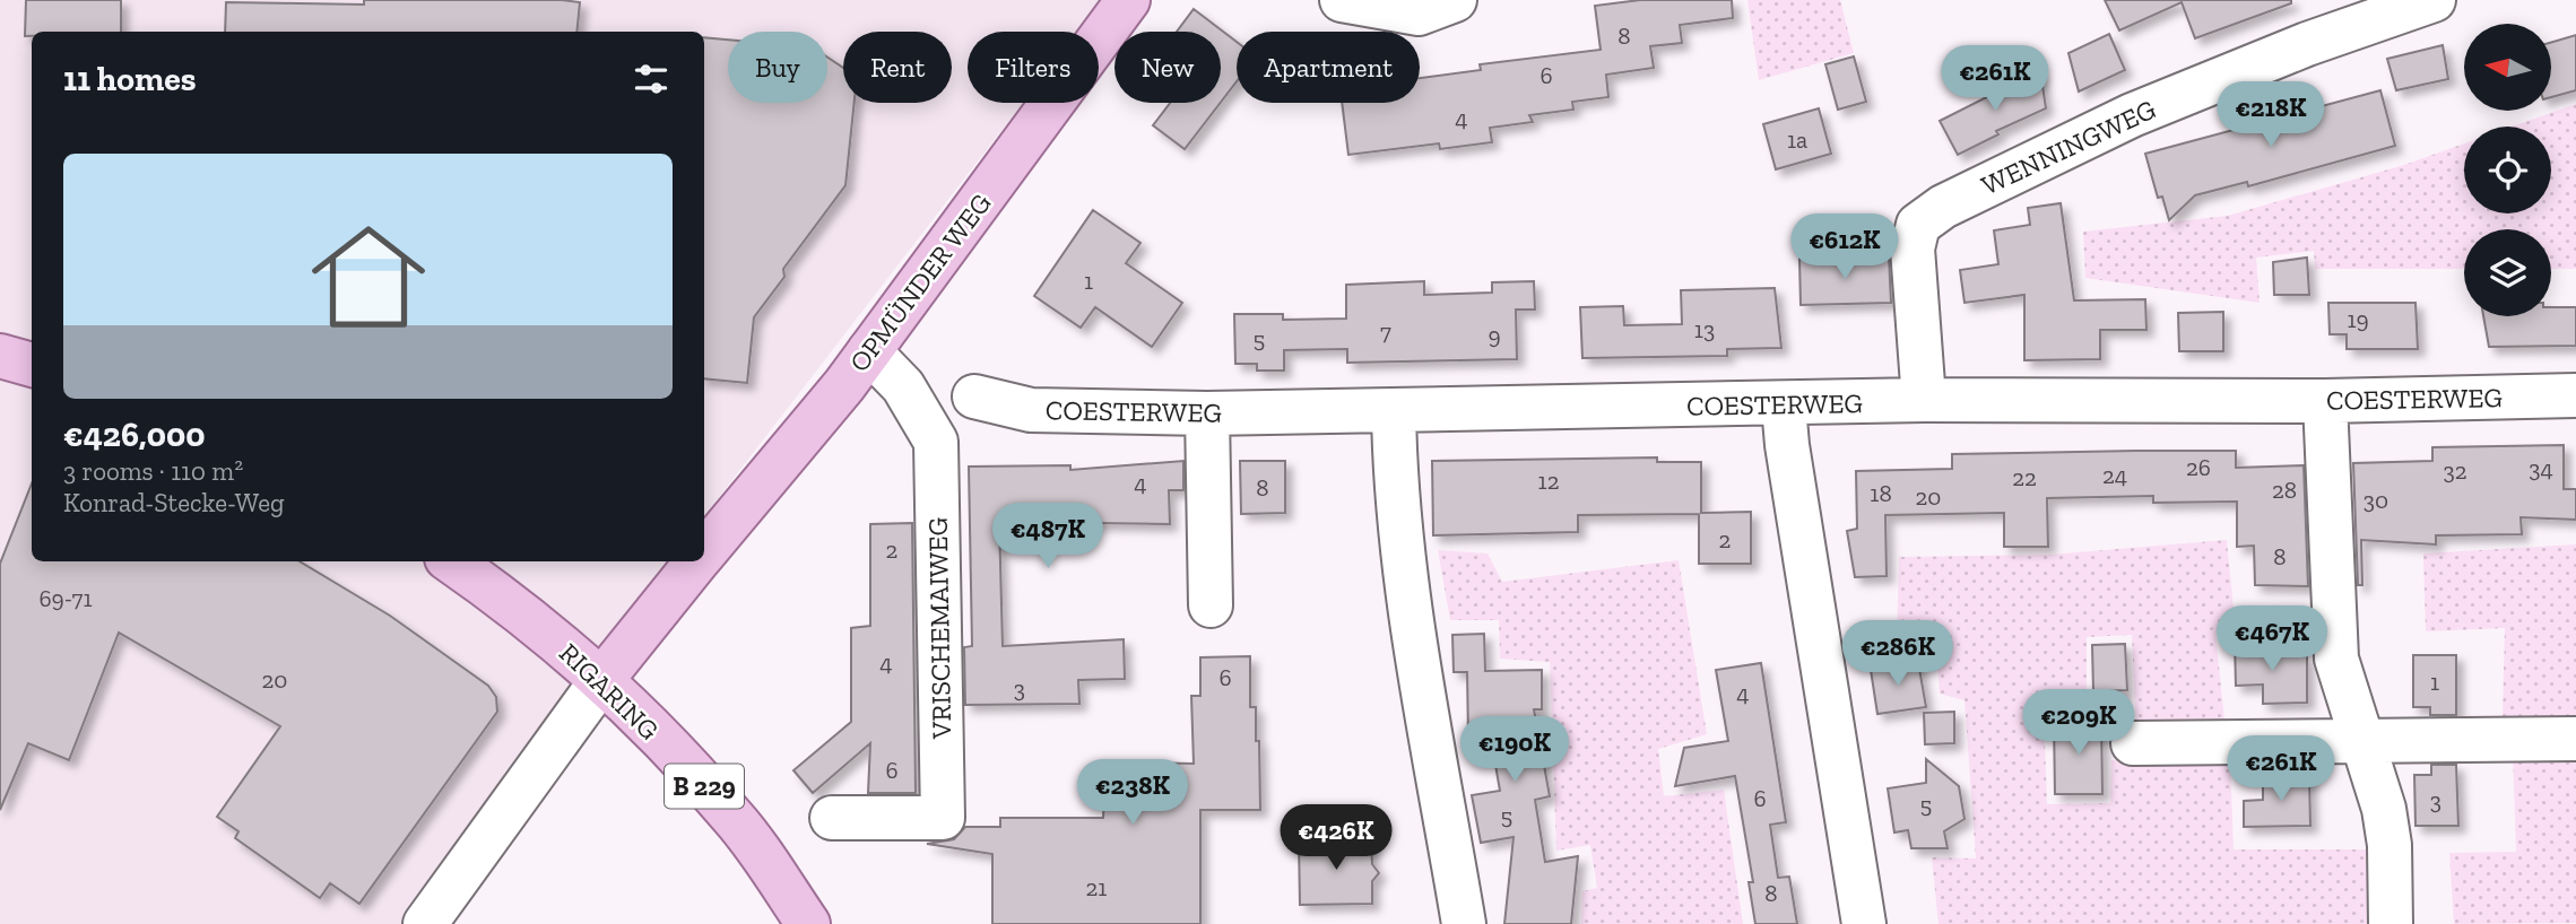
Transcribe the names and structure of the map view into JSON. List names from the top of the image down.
{
  "streets": {
    "main road": ["OPMÜNDER WEG", "RIGARING", "B 229"],
    "street": ["WENNINGWEG", "COESTERWEG", "VRISCHEMAIWEG"]
  },
  "crossings": [
    ["WENNINGWEG", "COESTERWEG"],
    ["OPMÜNDER WEG", "VRISCHEMAIWEG"],
    ["OPMÜNDER WEG", "RIGARING"]
  ],
  "house_numbers": [
    "8",
    "6",
    "4",
    "1a",
    "1",
    "19",
    "13",
    "7",
    "9",
    "5",
    "26",
    "34",
    "32",
    "24",
    "22",
    "12",
    "4",
    "8",
    "28",
    "18",
    "20",
    "30",
    "2",
    "2",
    "8",
    "69-71",
    "4",
    "6",
    "20",
    "1",
    "3",
    "4",
    "6",
    "6",
    "3",
    "5",
    "5",
    "21",
    "8"
  ],
  "north": "left",
  "page": {
    "chip": [
      "Buy",
      "Rent",
      "Filters",
      "New",
      "Apartment"
    ],
    "heading": "11 homes",
    "price": [
      "€261K",
      "€218K",
      "€612K",
      "€487K",
      "€467K",
      "€286K",
      "€209K",
      "€190K",
      "€261K",
      "€238K",
      "€426K"
    ],
    "list": [
      {
        "name": "€426,000",
        "note": "3 rooms · 110 m² · Konrad-Stecke-Weg"
      }
    ]
  }
}
